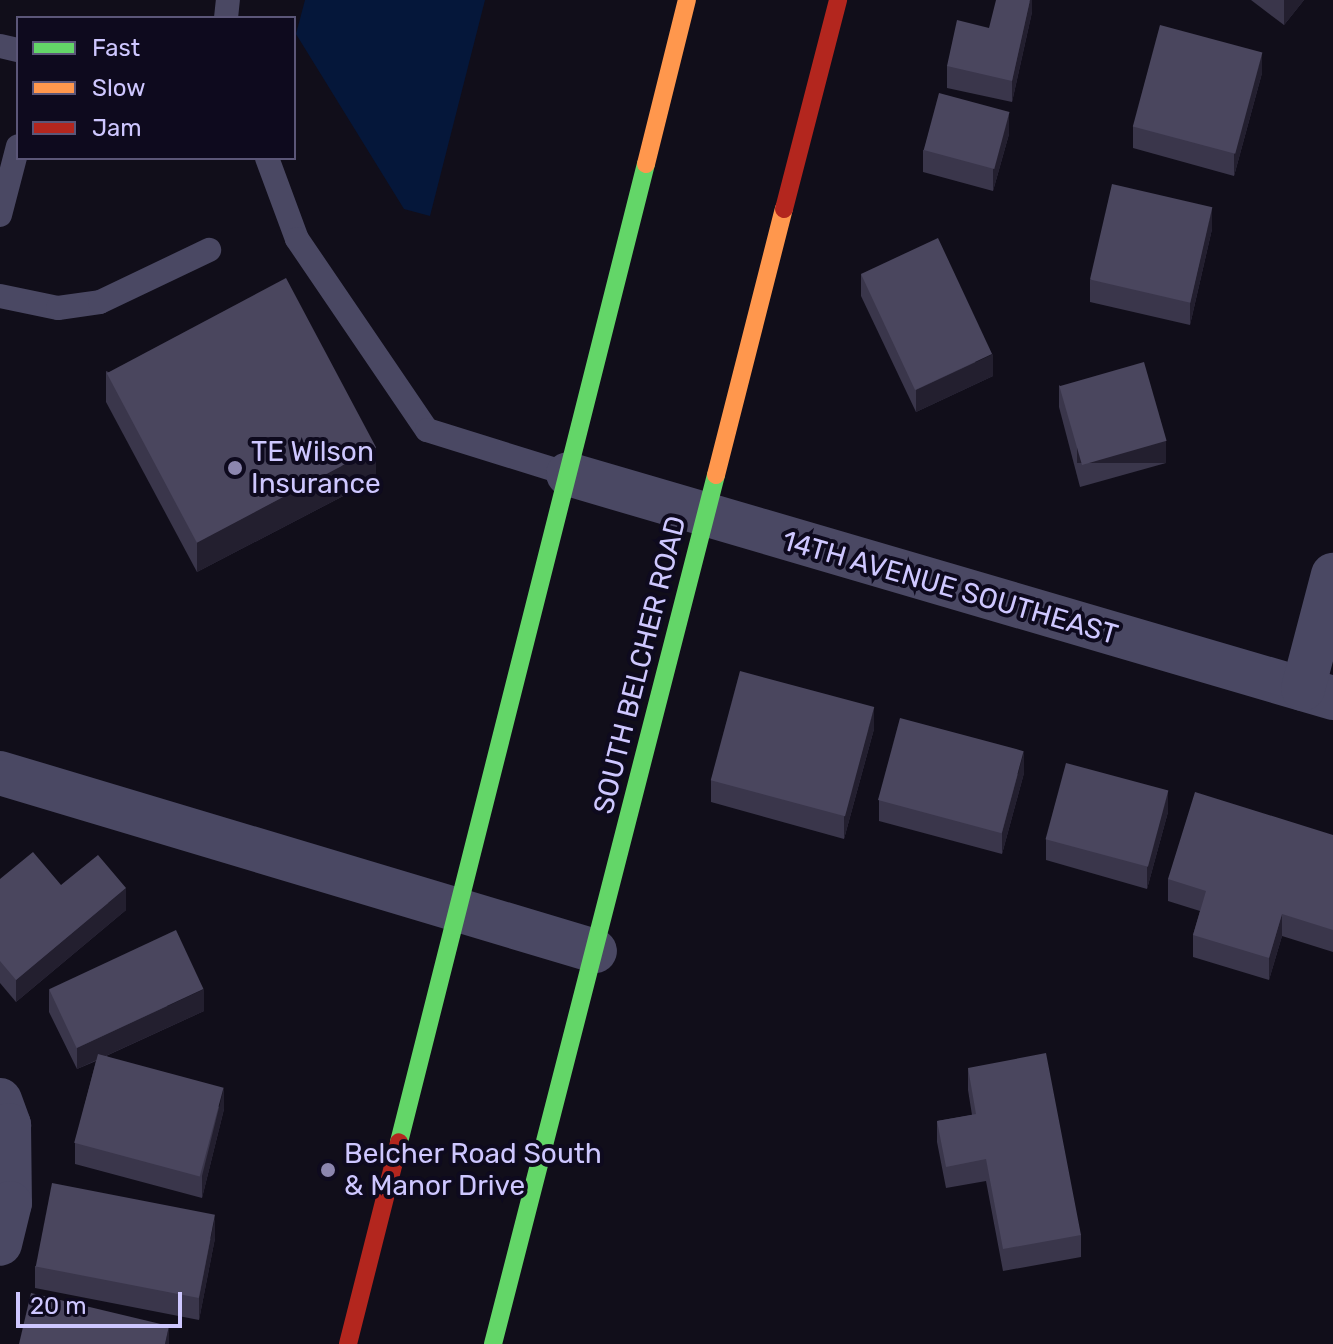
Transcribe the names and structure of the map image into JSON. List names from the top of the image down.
{
  "streets": {
    "main road": ["SOUTH BELCHER ROAD"],
    "street": ["14TH AVENUE SOUTHEAST"]
  },
  "crossings": [
    ["14TH AVENUE SOUTHEAST", "SOUTH BELCHER ROAD"]
  ],
  "places": ["TE Wilson Insurance", "Belcher Road South & Manor Drive"],
  "legend": ["Fast", "Slow", "Jam"],
  "scale_bar": "20 m"
}
